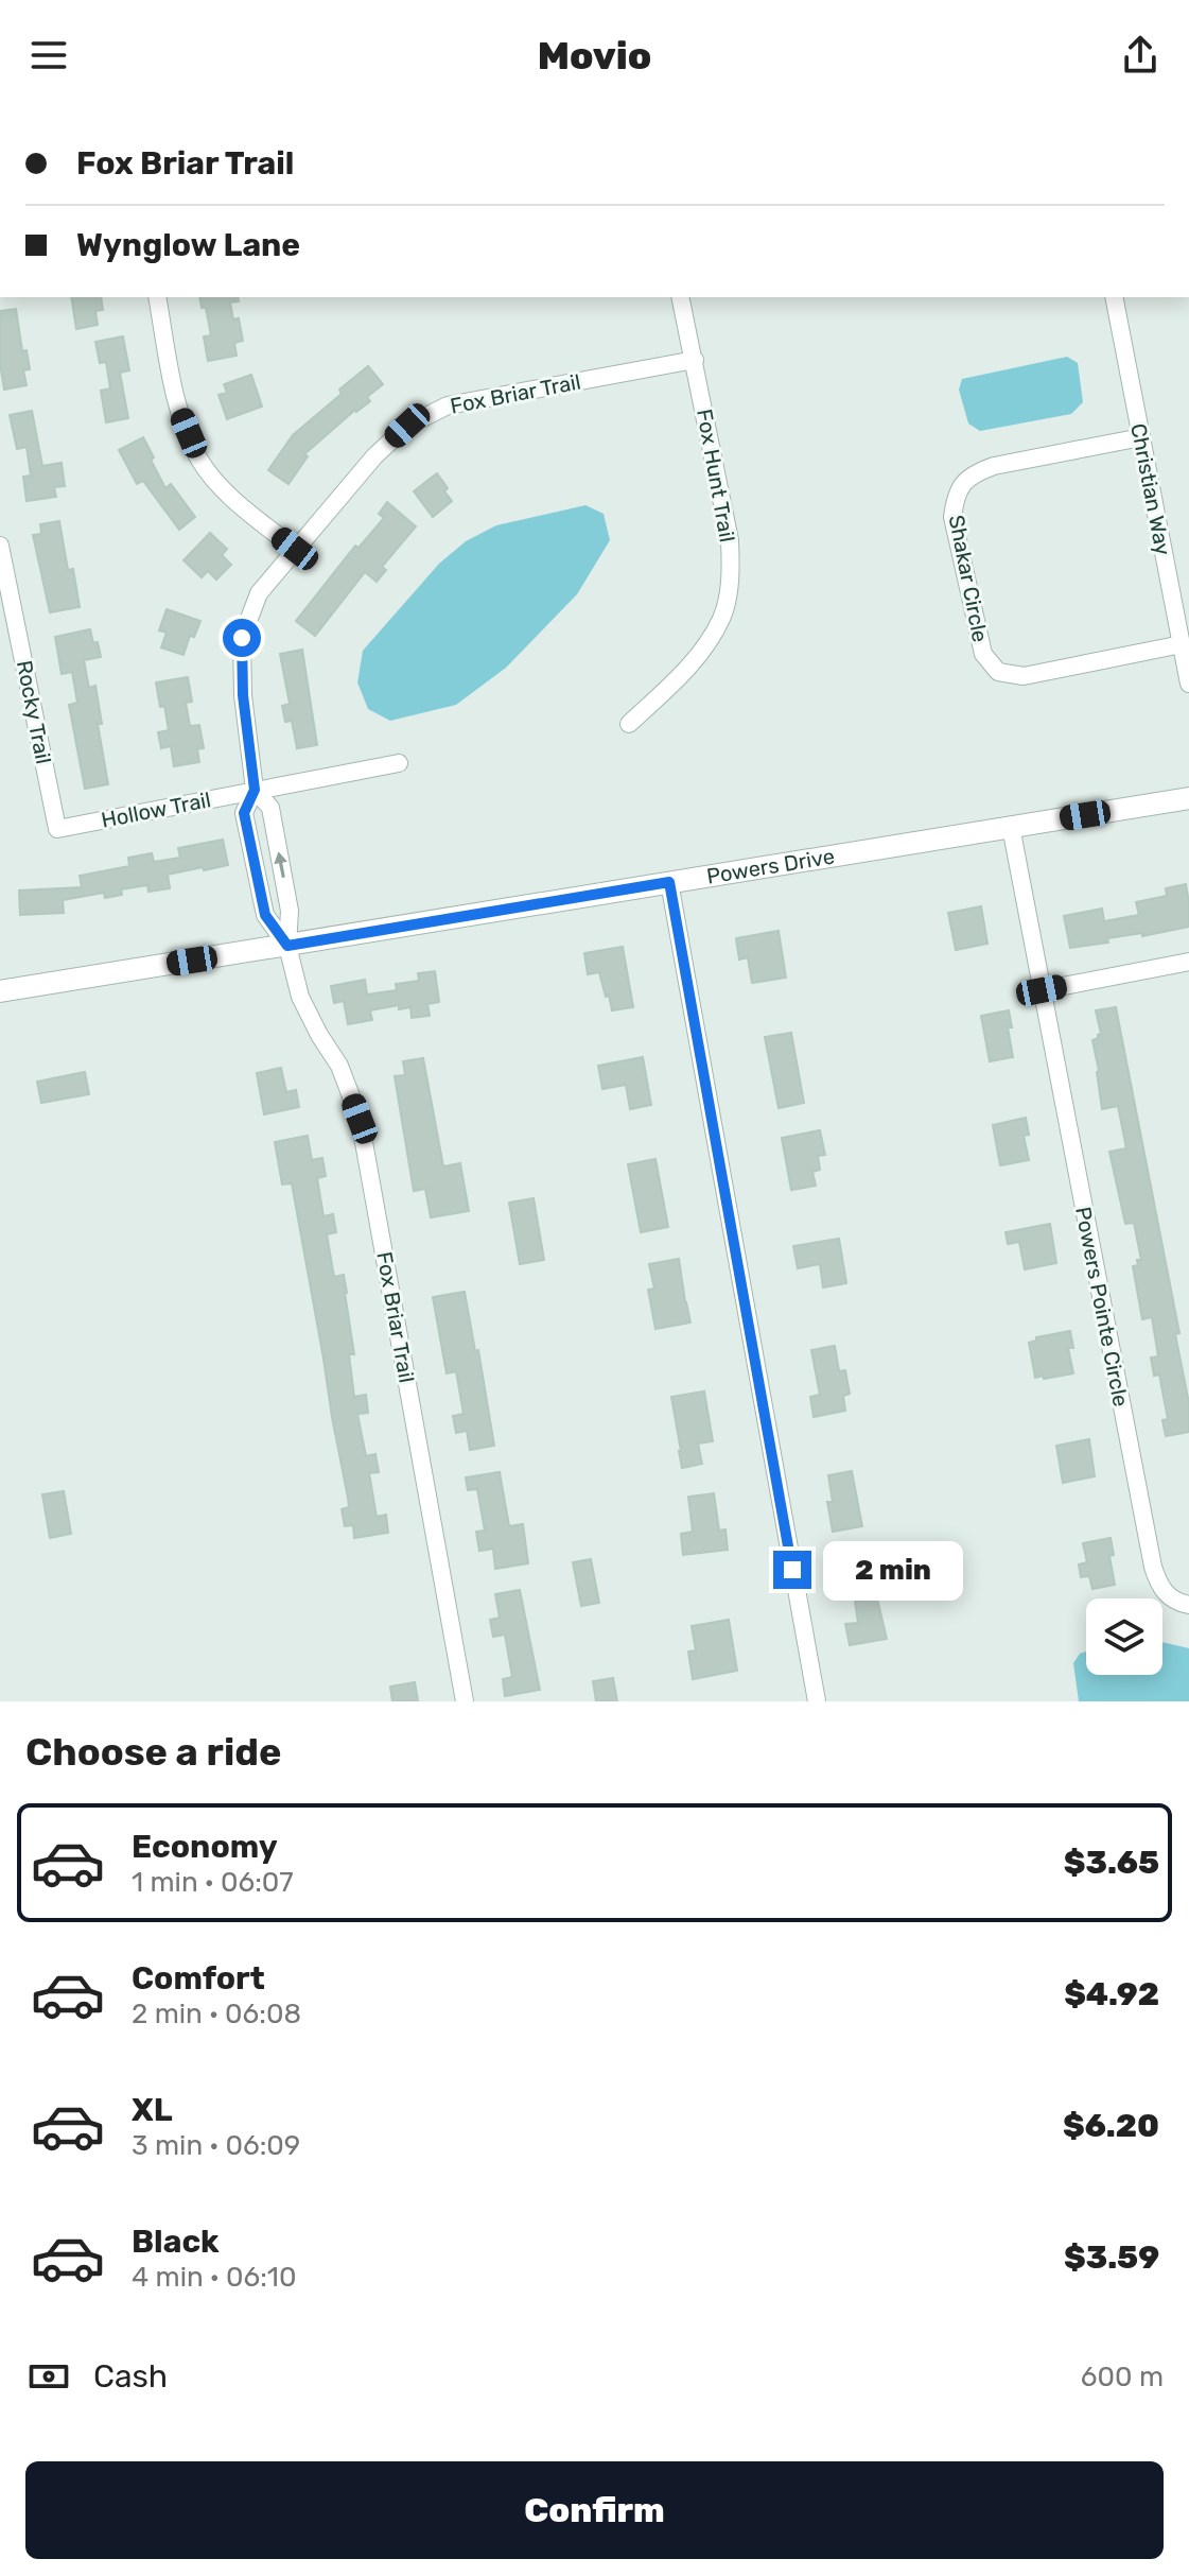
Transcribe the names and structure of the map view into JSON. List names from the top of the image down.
{
  "streets": {
    "street": [
      "Fox Briar Trail",
      "Fox Hunt Trail",
      "Christian Way",
      "Shakar Circle",
      "Rocky Trail",
      "Hollow Trail",
      "Powers Drive",
      "Powers Pointe Circle"
    ]
  },
  "crossings": [
    ["Fox Briar Trail", "Fox Hunt Trail"],
    ["Fox Briar Trail", "Hollow Trail"],
    ["Fox Briar Trail", "Powers Drive"],
    ["Christian Way", "Shakar Circle"],
    ["Rocky Trail", "Hollow Trail"],
    ["Powers Drive", "Powers Pointe Circle"]
  ],
  "page": {
    "header": "Movio",
    "banner": ["Fox Briar Trail", "Wynglow Lane"],
    "bubble": "2 min",
    "heading": "Choose a ride",
    "list": [
      {
        "name": "Economy",
        "note": "1 min · 06:07",
        "value": "$3.65"
      },
      {
        "name": "Comfort",
        "note": "2 min · 06:08",
        "value": "$4.92"
      },
      {
        "name": "XL",
        "note": "3 min · 06:09",
        "value": "$6.20"
      },
      {
        "name": "Black",
        "note": "4 min · 06:10",
        "value": "$3.59"
      }
    ],
    "pay": ["Cash", "600 m"],
    "buttons": "Confirm"
  }
}
